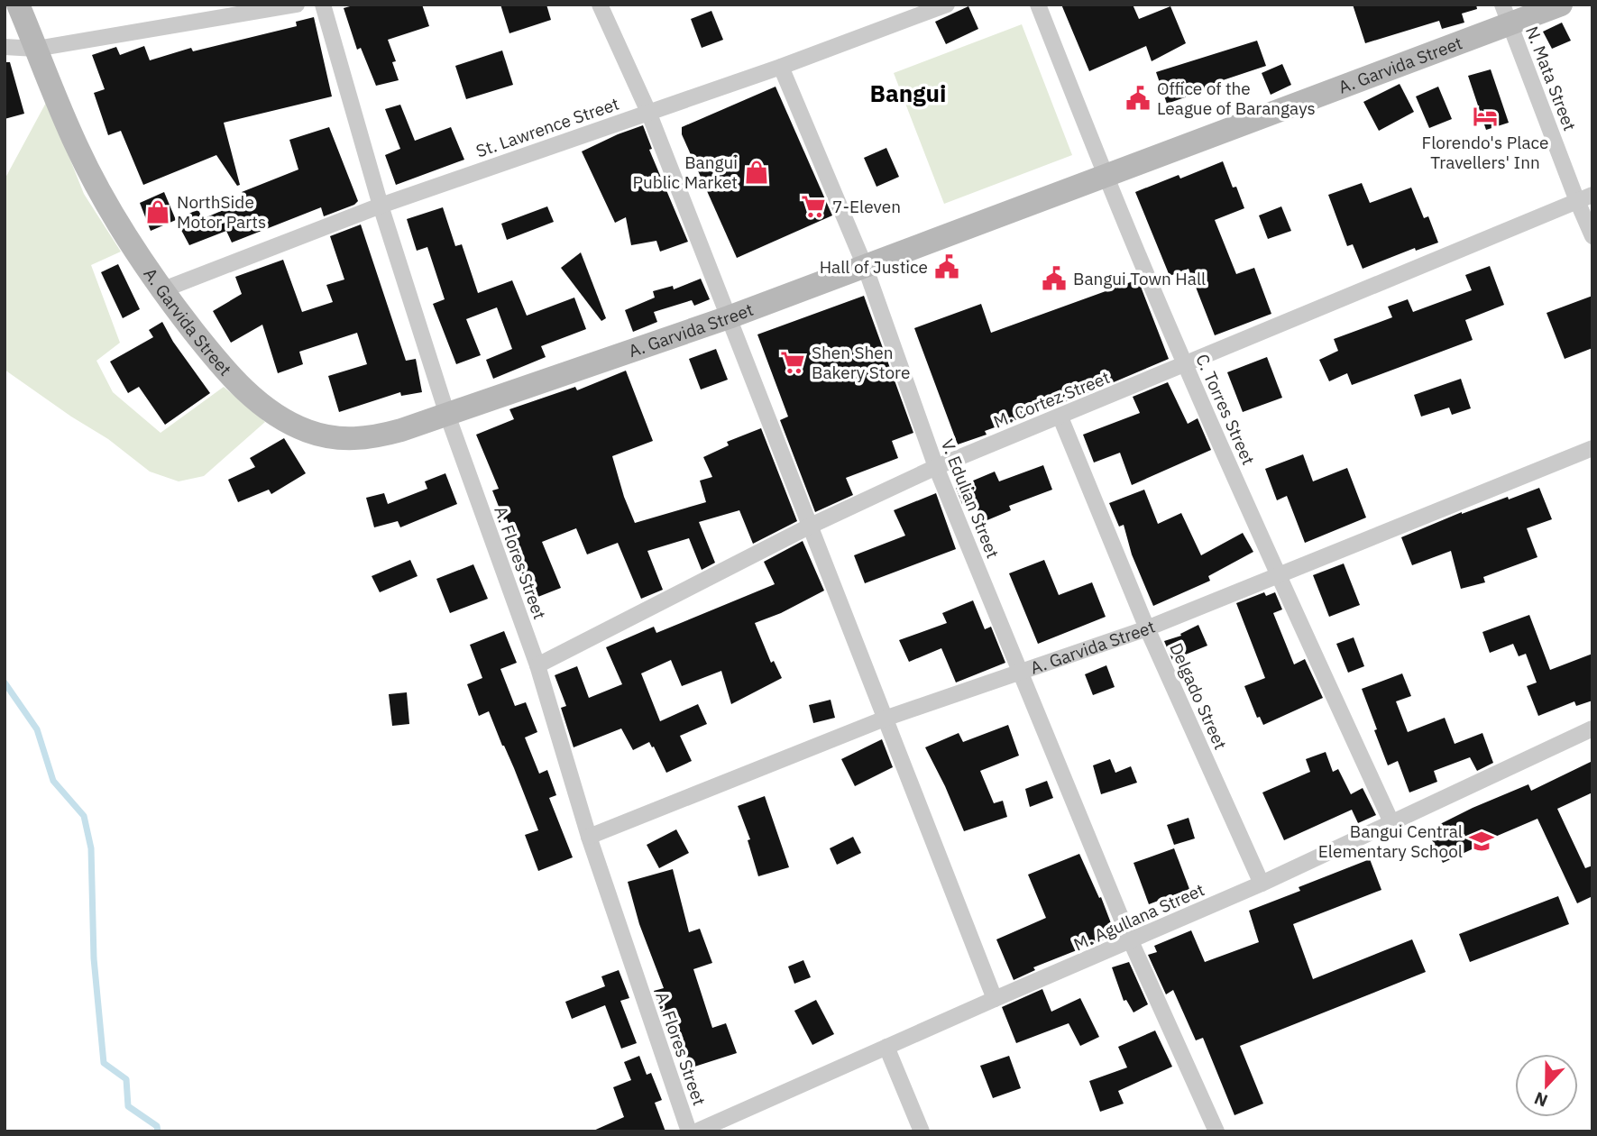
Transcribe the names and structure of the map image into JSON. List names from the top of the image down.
{
  "streets": {
    "main road": ["A. Garvida Street"],
    "street": [
      "N. Mata Street",
      "St. Lawrence Street",
      "M. Cortez Street",
      "C. Torres Street",
      "V. Edulian Street",
      "A. Flores Street",
      "Delgado Street",
      "M. Agullana Street"
    ]
  },
  "crossings": [
    ["A. Garvida Street", "N. Mata Street"],
    ["A. Garvida Street", "St. Lawrence Street"],
    ["A. Garvida Street", "C. Torres Street"],
    ["A. Garvida Street", "V. Edulian Street"],
    ["A. Garvida Street", "A. Flores Street"],
    ["A. Garvida Street", "Delgado Street"],
    ["N. Mata Street", "M. Cortez Street"],
    ["St. Lawrence Street", "V. Edulian Street"],
    ["St. Lawrence Street", "A. Flores Street"],
    ["M. Cortez Street", "C. Torres Street"],
    ["M. Cortez Street", "V. Edulian Street"],
    ["M. Cortez Street", "A. Flores Street"],
    ["M. Cortez Street", "Delgado Street"],
    ["C. Torres Street", "M. Agullana Street"],
    ["V. Edulian Street", "M. Agullana Street"],
    ["Delgado Street", "M. Agullana Street"]
  ],
  "districts": ["Bangui"],
  "places": {
    "public building": ["Office of the League of Barangays", "Hall of Justice", "Bangui Town Hall"],
    "hotel": ["Florendo's Place Travellers' Inn"],
    "shop": ["Bangui Public Market", "NorthSide Motor Parts"],
    "supermarket": ["7-Eleven", "Shen Shen Bakery Store"],
    "school or university": ["Bangui Central Elementary School"]
  },
  "north": "bottom"
}
